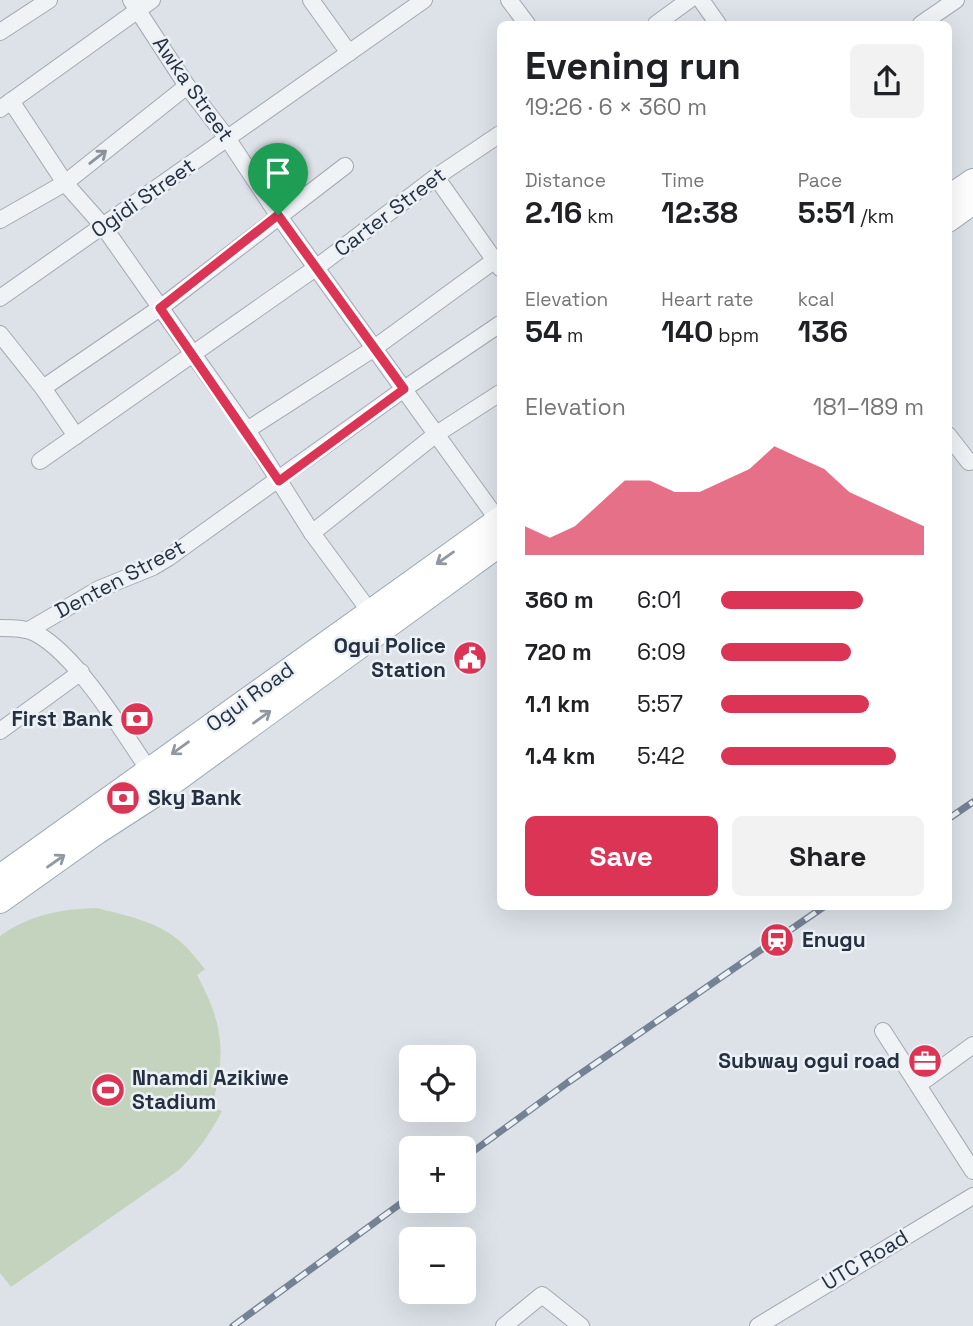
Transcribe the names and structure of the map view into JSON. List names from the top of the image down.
{
  "streets": {
    "main road": ["Ogui Road"],
    "street": [
      "Awka Street",
      "Ogidi Street",
      "Carter Street",
      "Denten Street",
      "UTC Road"
    ]
  },
  "crossings": [
    ["Awka Street", "Ogidi Street"],
    ["Awka Street", "Carter Street"],
    ["Awka Street", "Denten Street"]
  ],
  "places": {
    "public building": ["Ogui Police Station"],
    "bank": ["First Bank", "Sky Bank"],
    "station": ["Enugu"],
    "office": ["Subway ogui road"],
    "sports": ["Nnamdi Azikiwe Stadium"]
  },
  "page": {
    "heading": ["Evening run", "19:26 · 6 × 360 m"],
    "stats": [
      ["Distance", "2.16 km"],
      ["Time", "12:38"],
      ["Pace", "5:51 /km"],
      ["Elevation", "54 m"],
      ["Heart rate", "140 bpm"],
      ["kcal", "136"]
    ],
    "chart": ["Elevation", "181–189 m"],
    "list": [
      {
        "name": "360 m",
        "note": "6:01"
      },
      {
        "name": "720 m",
        "note": "6:09"
      },
      {
        "name": "1.1 km",
        "note": "5:57"
      },
      {
        "name": "1.4 km",
        "note": "5:42"
      }
    ],
    "buttons": ["Save", "Share"],
    "map_buttons": ["+", "−"]
  }
}
